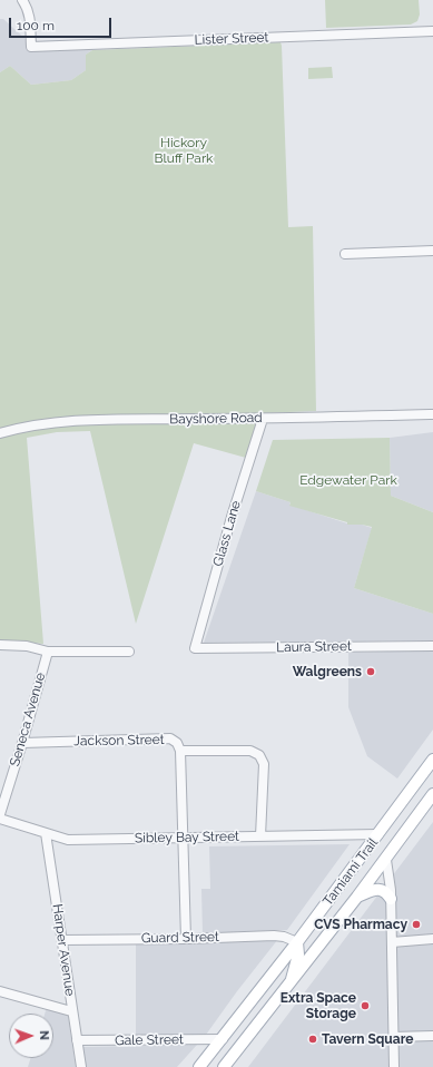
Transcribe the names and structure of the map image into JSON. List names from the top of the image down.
{
  "streets": {
    "main road": ["Tamiami Trail"],
    "street": [
      "Lister Street",
      "Bayshore Road",
      "Glass Lane",
      "Laura Street",
      "Seneca Avenue",
      "Jackson Street",
      "Sibley Bay Street",
      "Guard Street",
      "Harper Avenue",
      "Gale Street"
    ]
  },
  "crossings": [
    ["Bayshore Road", "Glass Lane"],
    ["Glass Lane", "Laura Street"],
    ["Seneca Avenue", "Jackson Street"],
    ["Jackson Street", "Sibley Bay Street"],
    ["Sibley Bay Street", "Tamiami Trail"],
    ["Sibley Bay Street", "Harper Avenue"],
    ["Tamiami Trail", "Guard Street"],
    ["Tamiami Trail", "Gale Street"],
    ["Guard Street", "Harper Avenue"],
    ["Harper Avenue", "Gale Street"]
  ],
  "parks": ["Hickory Bluff Park", "Edgewater Park"],
  "places": [
    "Walgreens",
    "CVS Pharmacy",
    "Extra Space Storage",
    "Tavern Square"
  ],
  "scale_bar": "100 m",
  "north": "right"
}
